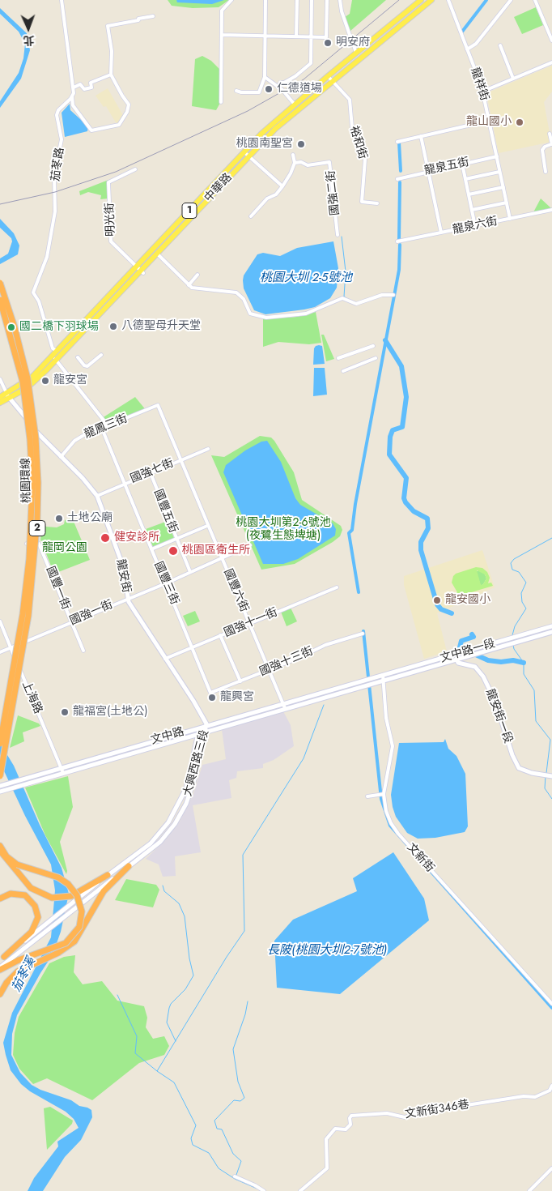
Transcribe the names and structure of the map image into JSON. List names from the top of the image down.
{
  "streets": {
    "highway": ["桃園環線", "2"],
    "main road": ["中華路", "1"],
    "street": [
      "龍祥街",
      "裕和街",
      "茄苳路",
      "龍泉五街",
      "國強二街",
      "明光街",
      "龍泉六街",
      "龍鳳三街",
      "國強七街",
      "國豐五街",
      "龍安街",
      "國豐三街",
      "國豐一街",
      "國豐六街",
      "國強一街",
      "國強十一街",
      "文中路一段",
      "國強十三街",
      "上海路",
      "龍安街一段",
      "文中路",
      "大興西路三段",
      "文新街",
      "文新街346巷"
    ]
  },
  "crossings": [
    ["龍祥街", "龍泉五街"],
    ["龍祥街", "龍泉六街"],
    ["裕和街", "中華路"],
    ["茄苳路", "中華路"],
    ["中華路", "明光街"],
    ["中華路", "龍安街"],
    ["龍鳳三街", "龍安街"],
    ["龍鳳三街", "國豐三街"],
    ["龍鳳三街", "國豐六街"],
    ["國強七街", "國豐五街"],
    ["國強七街", "龍安街"],
    ["國強七街", "國豐三街"],
    ["國強七街", "國豐六街"],
    ["國豐五街", "國強一街"],
    ["龍安街", "國強一街"],
    ["龍安街", "國強十一街"],
    ["龍安街", "文中路"],
    ["龍安街", "大興西路三段"],
    ["國豐三街", "國強一街"],
    ["國豐三街", "國強十一街"],
    ["國豐三街", "國強十三街"],
    ["國豐一街", "國強一街"],
    ["國豐六街", "國強一街"],
    ["國豐六街", "國強十一街"],
    ["國豐六街", "國強十三街"],
    ["國豐六街", "文中路"],
    ["國強一街", "上海路"],
    ["文中路一段", "龍安街一段"],
    ["文中路一段", "文中路"],
    ["文中路一段", "文新街"],
    ["上海路", "文中路"],
    ["文中路", "大興西路三段"],
    ["文中路", "文新街"]
  ],
  "water": ["桃園大圳 2-5號池", "長陂(桃園大圳2-7號池)", "茄苳溪"],
  "parks": ["桃園大圳第2-6號池 (夜鷺生態埤塘)", "龍岡公園"],
  "places": [
    "明安府",
    "仁德道場",
    "龍山國小",
    "桃園南聖宮",
    "八德聖母升天堂",
    "國二橋下羽球場",
    "龍安宮",
    "土地公廟",
    "健安診所",
    "桃園區衛生所",
    "龍安國小",
    "龍興宮",
    "龍福宮(土地公)"
  ],
  "north": "bottom"
}
